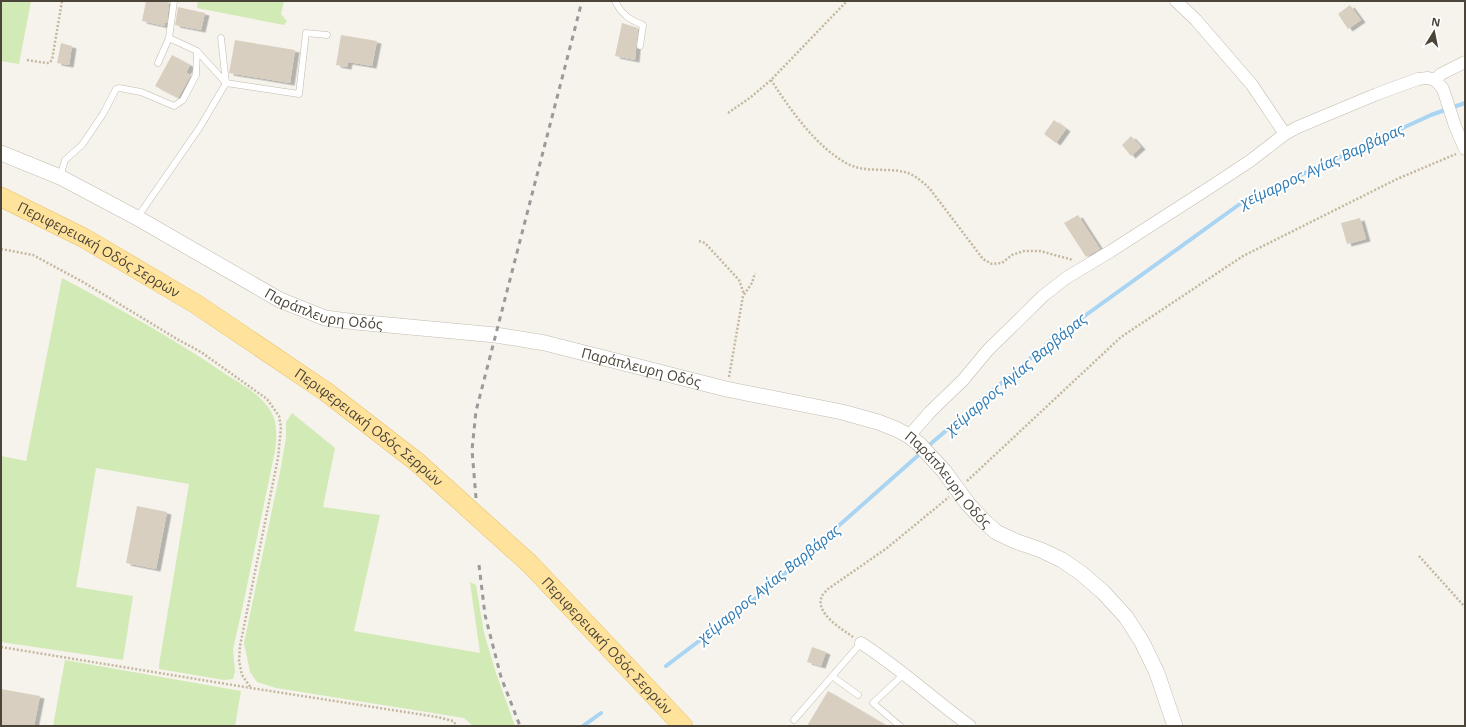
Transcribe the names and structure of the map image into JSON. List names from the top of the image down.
{
  "streets": {
    "main road": ["Περιφερειακή Οδός Σερρών"],
    "street": ["Παράπλευρη Οδός"]
  },
  "water": ["χείμαρρος Αγίας Βαρβάρας"],
  "north": "top"
}
